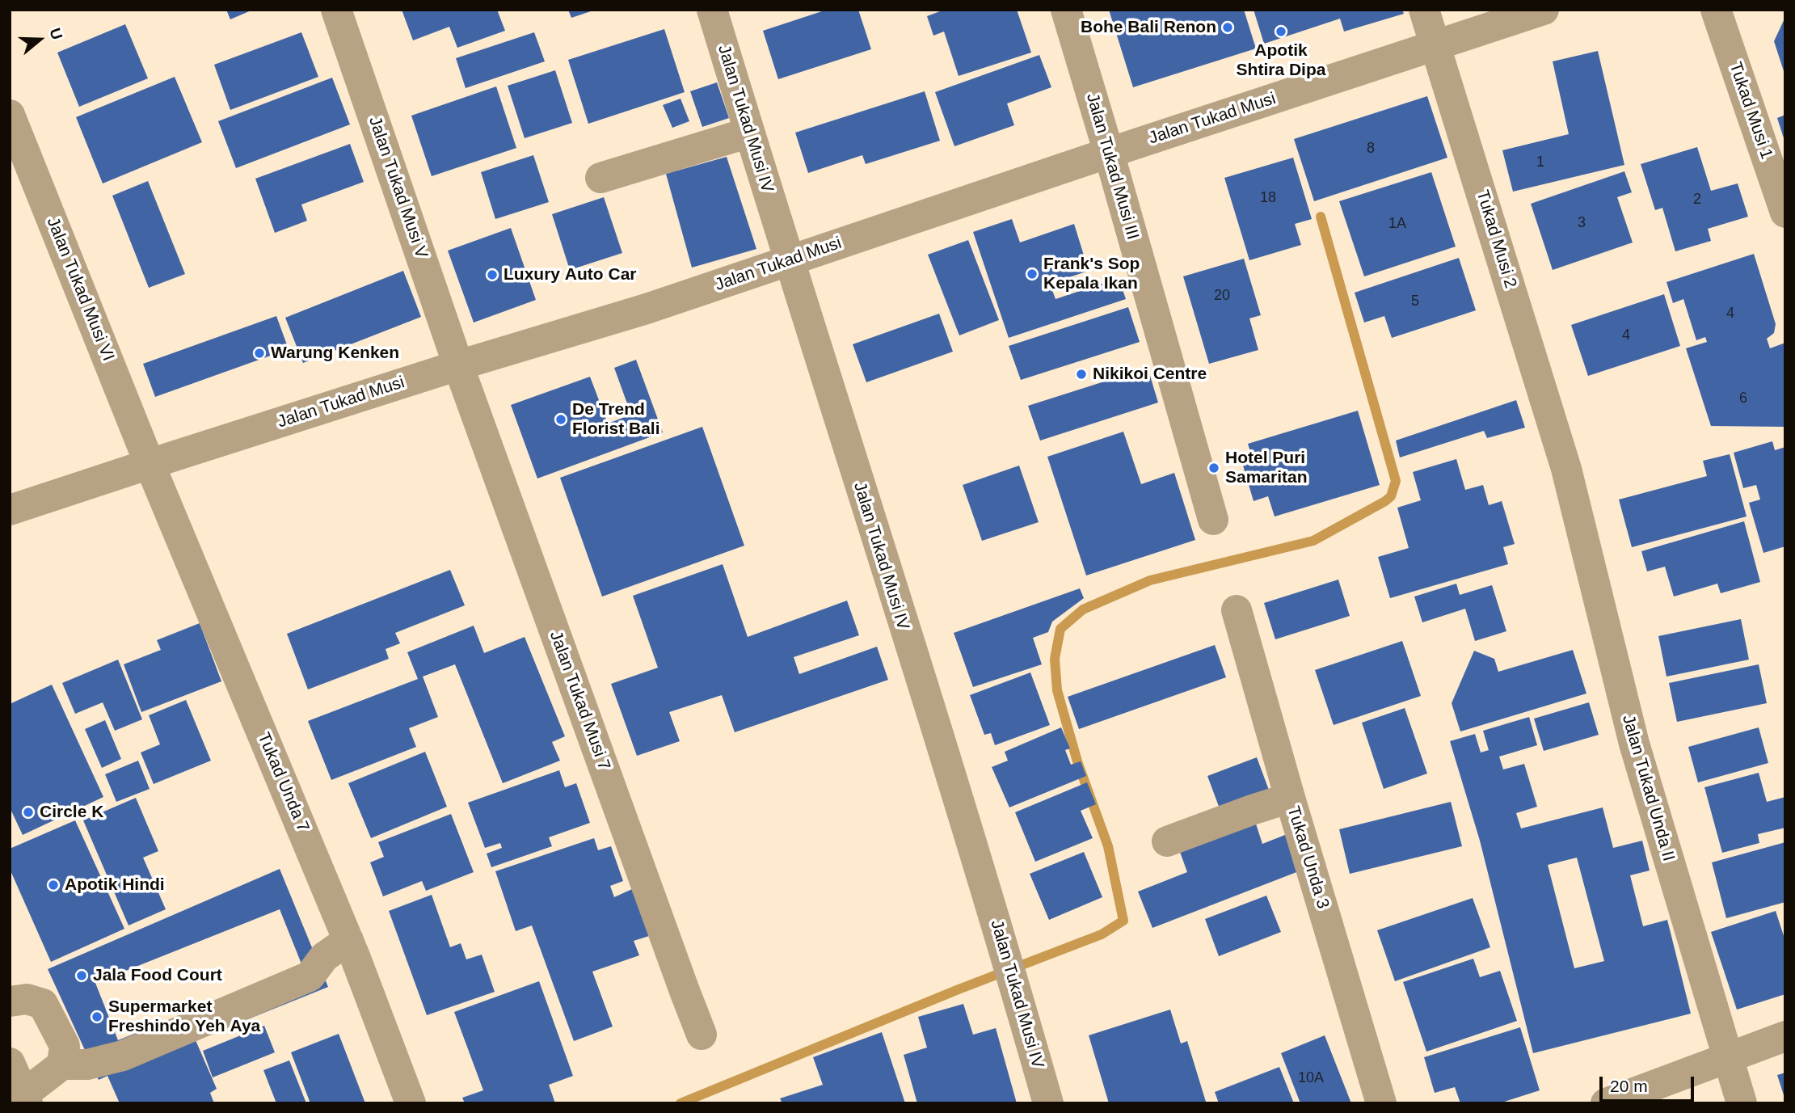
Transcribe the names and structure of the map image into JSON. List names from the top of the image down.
{
  "streets": {
    "street": [
      "Tukad Musi 1",
      "Jalan Tukad Musi IV",
      "Jalan Tukad Musi",
      "Jalan Tukad Musi III",
      "Jalan Tukad Musi V",
      "Tukad Musi 2",
      "Jalan Tukad Musi VI",
      "Jalan Tukad Musi 7",
      "Tukad Unda 7",
      "Jalan Tukad Unda II",
      "Tukad Unda 3"
    ]
  },
  "crossings": [
    ["Jalan Tukad Musi IV", "Jalan Tukad Musi"],
    ["Jalan Tukad Musi", "Jalan Tukad Musi III"],
    ["Jalan Tukad Musi", "Jalan Tukad Musi V"],
    ["Jalan Tukad Musi", "Tukad Musi 2"],
    ["Jalan Tukad Musi", "Jalan Tukad Musi VI"],
    ["Jalan Tukad Musi", "Jalan Tukad Musi 7"],
    ["Jalan Tukad Musi", "Tukad Unda 7"],
    ["Jalan Tukad Musi V", "Jalan Tukad Musi 7"],
    ["Tukad Musi 2", "Jalan Tukad Unda II"],
    ["Jalan Tukad Musi VI", "Tukad Unda 7"]
  ],
  "places": [
    "Bohe Bali Renon",
    "Apotik Shtira Dipa",
    "Frank's Sop Kepala Ikan",
    "Luxury Auto Car",
    "Warung Kenken",
    "Nikikoi Centre",
    "De Trend Florist Bali",
    "Hotel Puri Samaritan",
    "Circle K",
    "Apotik Hindi",
    "Jala Food Court",
    "Supermarket Freshindo Yeh Aya"
  ],
  "house_numbers": [
    "8",
    "1",
    "18",
    "2",
    "3",
    "1A",
    "20",
    "5",
    "4",
    "4",
    "6",
    "10A"
  ],
  "scale_bar": "20 m",
  "north": "right"
}
